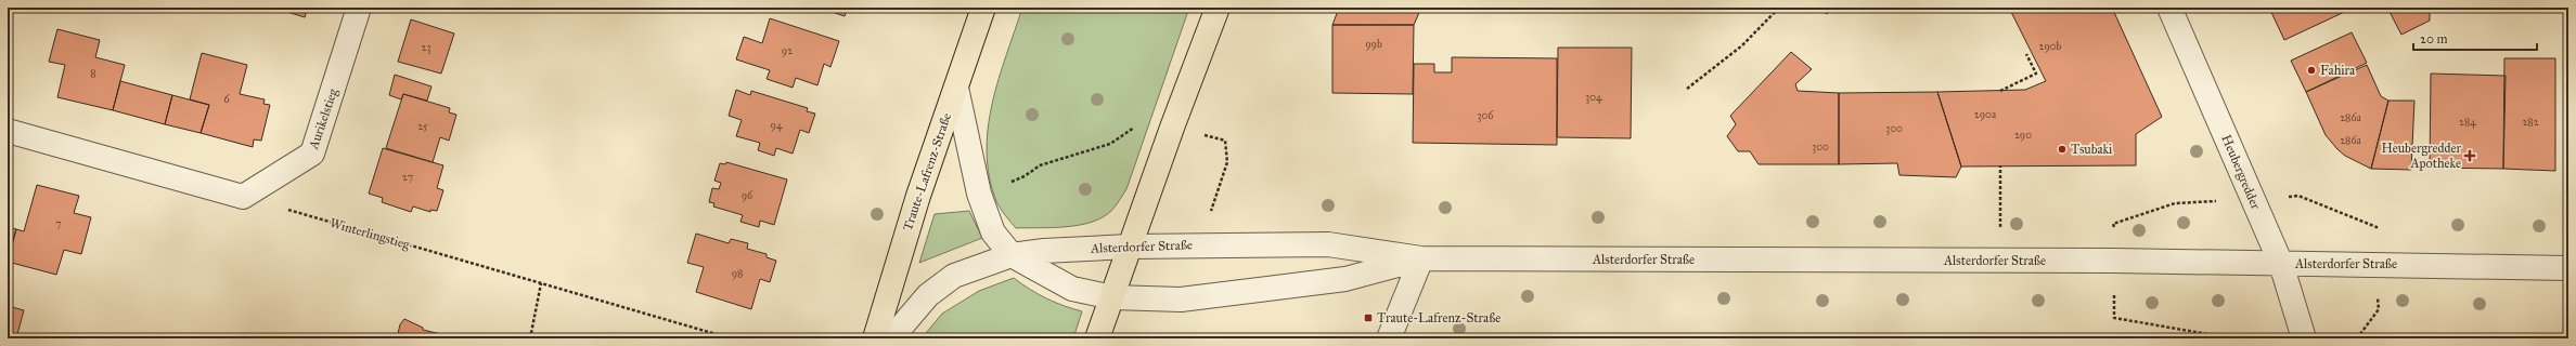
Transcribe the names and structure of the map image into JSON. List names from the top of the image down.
{
  "streets": {
    "main road": ["Traute-Lafrenz-Straße"],
    "street": ["Aurikelstieg", "Heubergredder", "Alsterdorfer Straße"],
    "path": ["Winterlingstieg"]
  },
  "crossings": [
    ["Aurikelstieg", "Winterlingstieg"],
    ["Heubergredder", "Alsterdorfer Straße"]
  ],
  "places": {
    "other": ["Fahira", "Tsubaki"],
    "health": ["Heubergredder Apotheke"],
    "transit": ["Traute-Lafrenz-Straße"]
  },
  "house_numbers": [
    "99b",
    "290b",
    "23",
    "92",
    "8",
    "304",
    "6",
    "290a",
    "306",
    "286a",
    "284",
    "282",
    "94",
    "25",
    "300",
    "290",
    "286a",
    "300",
    "27",
    "96",
    "7",
    "98"
  ],
  "scale_bar": "20 m"
}
